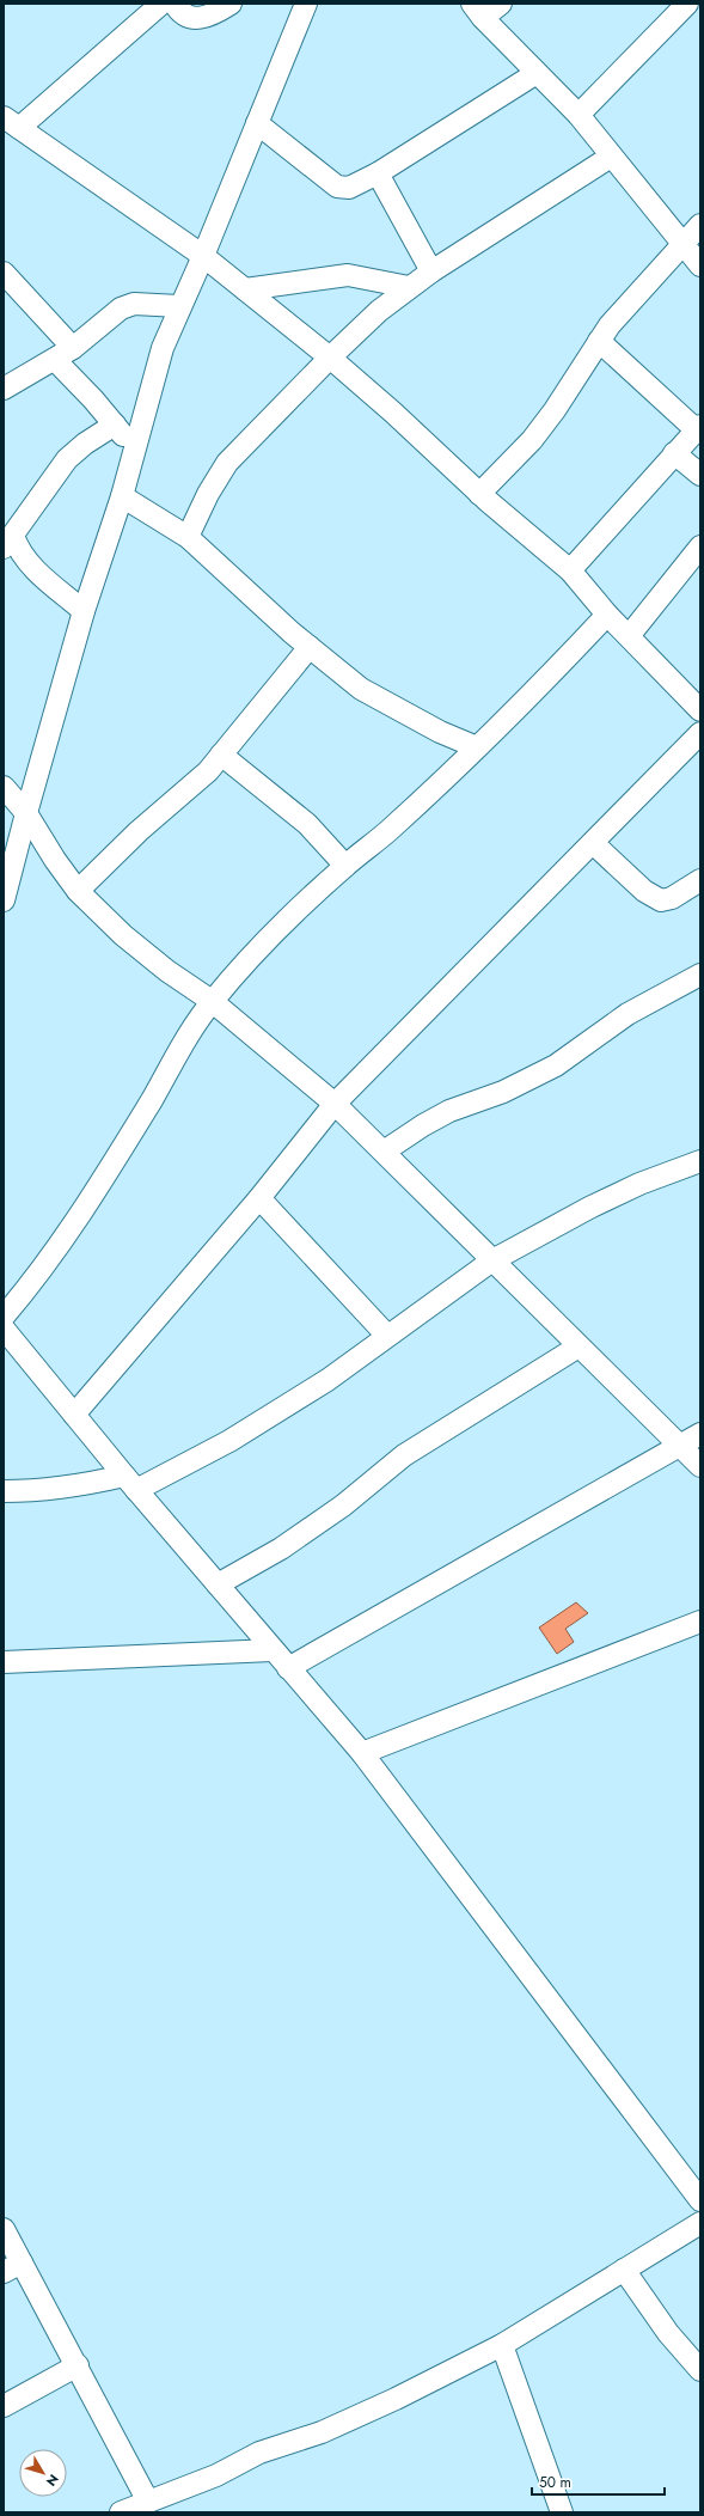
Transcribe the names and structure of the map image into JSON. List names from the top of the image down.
{
  "scale_bar": "50 m",
  "north": "bottom right"
}
